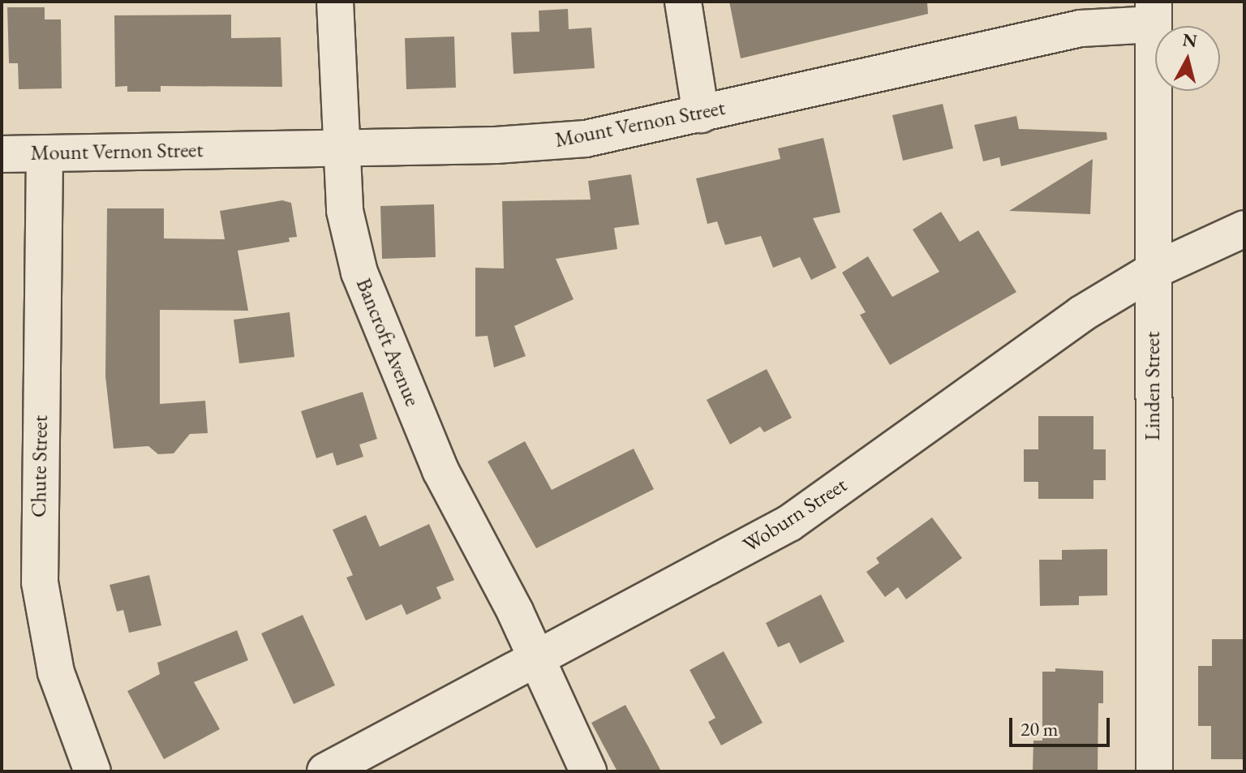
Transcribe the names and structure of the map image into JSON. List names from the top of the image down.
{
  "streets": {
    "street": [
      "Mount Vernon Street",
      "Bancroft Avenue",
      "Linden Street",
      "Chute Street",
      "Woburn Street"
    ]
  },
  "crossings": [
    ["Mount Vernon Street", "Bancroft Avenue"],
    ["Mount Vernon Street", "Linden Street"],
    ["Mount Vernon Street", "Chute Street"],
    ["Bancroft Avenue", "Woburn Street"],
    ["Linden Street", "Woburn Street"]
  ],
  "scale_bar": "20 m",
  "north": "top"
}
